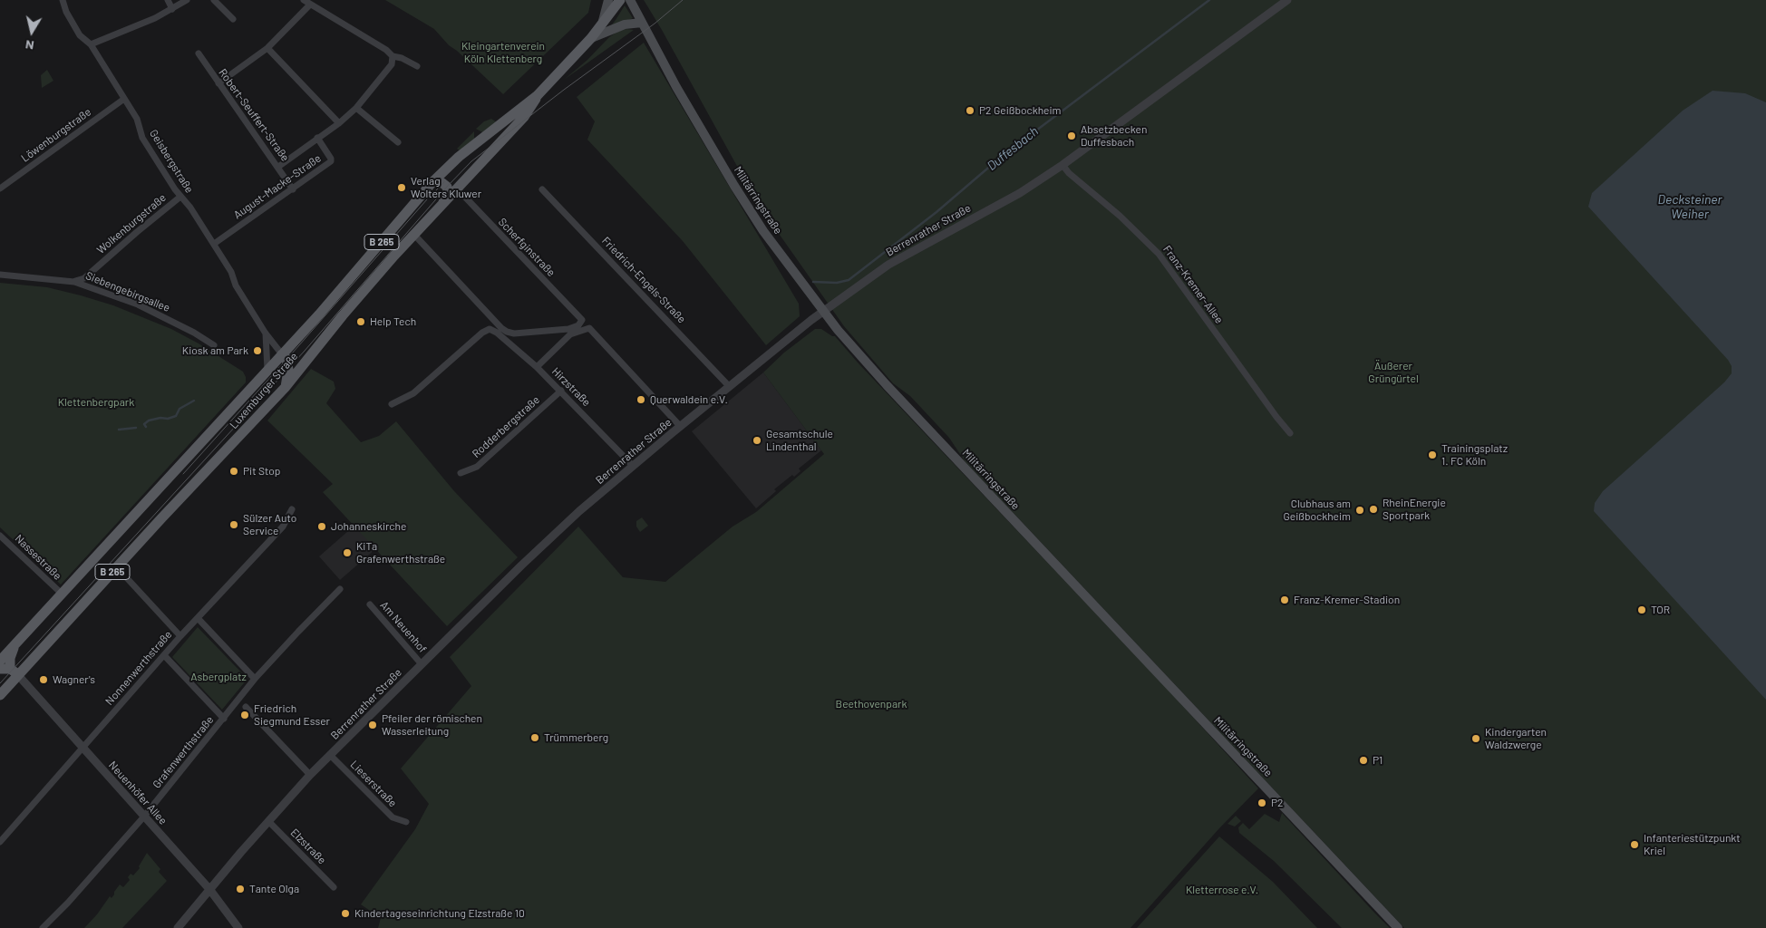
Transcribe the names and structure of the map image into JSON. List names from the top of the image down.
{
  "streets": {
    "main road": ["Militärringstraße", "B 265", "Luxemburger Straße"],
    "street": [
      "Robert-Seuffert-Straße",
      "Löwenburgstraße",
      "Geisbergstraße",
      "August-Macke-Straße",
      "Wolkenburgstraße",
      "Berrenrather Straße",
      "Scherfginstraße",
      "Friedrich-Engels-Straße",
      "Franz-Kremer-Allee",
      "Siebengebirgsallee",
      "Hirzstraße",
      "Rodderbergstraße",
      "Nassestraße",
      "Am Neuenhof",
      "Nonnenwerthstraße",
      "Grafenwerthstraße",
      "Lieserstraße",
      "Neuenhöfer Allee",
      "Elzstraße"
    ]
  },
  "crossings": [
    ["Robert-Seuffert-Straße", "August-Macke-Straße"],
    ["Löwenburgstraße", "Geisbergstraße"],
    ["Geisbergstraße", "August-Macke-Straße"],
    ["Geisbergstraße", "Wolkenburgstraße"],
    ["Geisbergstraße", "Luxemburger Straße"],
    ["Militärringstraße", "Berrenrather Straße"],
    ["Wolkenburgstraße", "Siebengebirgsallee"],
    ["Berrenrather Straße", "Friedrich-Engels-Straße"],
    ["Berrenrather Straße", "Franz-Kremer-Allee"],
    ["Berrenrather Straße", "Hirzstraße"],
    ["Berrenrather Straße", "Am Neuenhof"],
    ["Berrenrather Straße", "Lieserstraße"],
    ["Berrenrather Straße", "Neuenhöfer Allee"],
    ["Berrenrather Straße", "Elzstraße"],
    ["Scherfginstraße", "Luxemburger Straße"],
    ["Hirzstraße", "Rodderbergstraße"],
    ["Luxemburger Straße", "Nassestraße"],
    ["Luxemburger Straße", "Neuenhöfer Allee"],
    ["Nonnenwerthstraße", "Neuenhöfer Allee"],
    ["Grafenwerthstraße", "Neuenhöfer Allee"]
  ],
  "water": ["Duffesbach", "Decksteiner Weiher"],
  "parks": [
    "Kleingartenverein Köln Klettenberg",
    "Äußerer Grüngürtel",
    "Klettenbergpark",
    "Asbergplatz",
    "Beethovenpark",
    "Kletterrose e.V."
  ],
  "places": [
    "P2 Geißbockheim",
    "Absetzbecken Duffesbach",
    "Verlag Wolters Kluwer",
    "Help Tech",
    "Kiosk am Park",
    "Querwaldein e.V.",
    "Gesamtschule Lindenthal",
    "Trainingsplatz 1. FC Köln",
    "Pit Stop",
    "RheinEnergie Sportpark",
    "Clubhaus am Geißbockheim",
    "Sülzer Auto Service",
    "Johanneskirche",
    "KiTa Grafenwerthstraße",
    "Franz-Kremer-Stadion",
    "TOR",
    "Wagner's",
    "Friedrich Siegmund Esser",
    "Pfeiler der römischen Wasserleitung",
    "Trümmerberg",
    "Kindergarten Waldzwerge",
    "P1",
    "P2",
    "Infanteriestützpunkt Kriel",
    "Tante Olga",
    "Kindertageseinrichtung Elzstraße 10"
  ],
  "north": "bottom"
}
